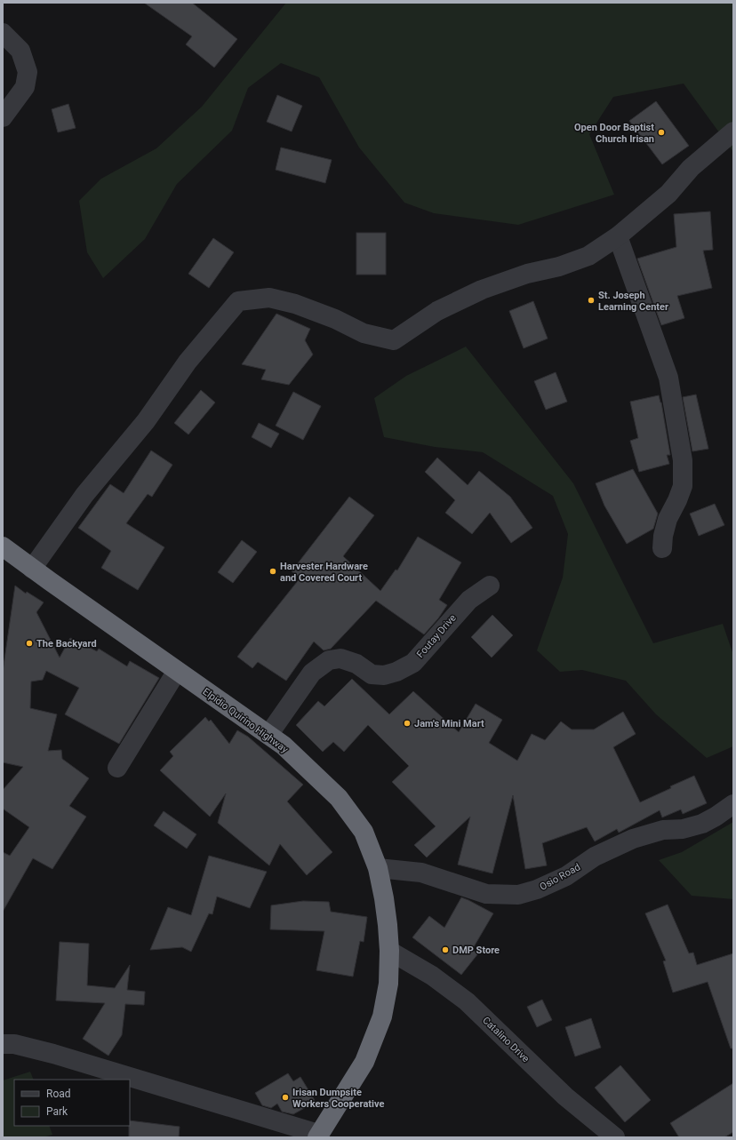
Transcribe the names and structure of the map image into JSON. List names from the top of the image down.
{
  "streets": {
    "highway": ["Elpidio Quirino Highway"],
    "street": ["Foutay Drive", "Osio Road", "Catalino Drive"]
  },
  "crossings": [
    ["Foutay Drive", "Elpidio Quirino Highway"],
    ["Elpidio Quirino Highway", "Osio Road"],
    ["Elpidio Quirino Highway", "Catalino Drive"]
  ],
  "places": [
    "Open Door Baptist Church Irisan",
    "St. Joseph Learning Center",
    "Harvester Hardware and Covered Court",
    "The Backyard",
    "Jam's Mini Mart",
    "DMP Store",
    "Irisan Dumpsite Workers Cooperative"
  ],
  "legend": ["Road", "Park"]
}
